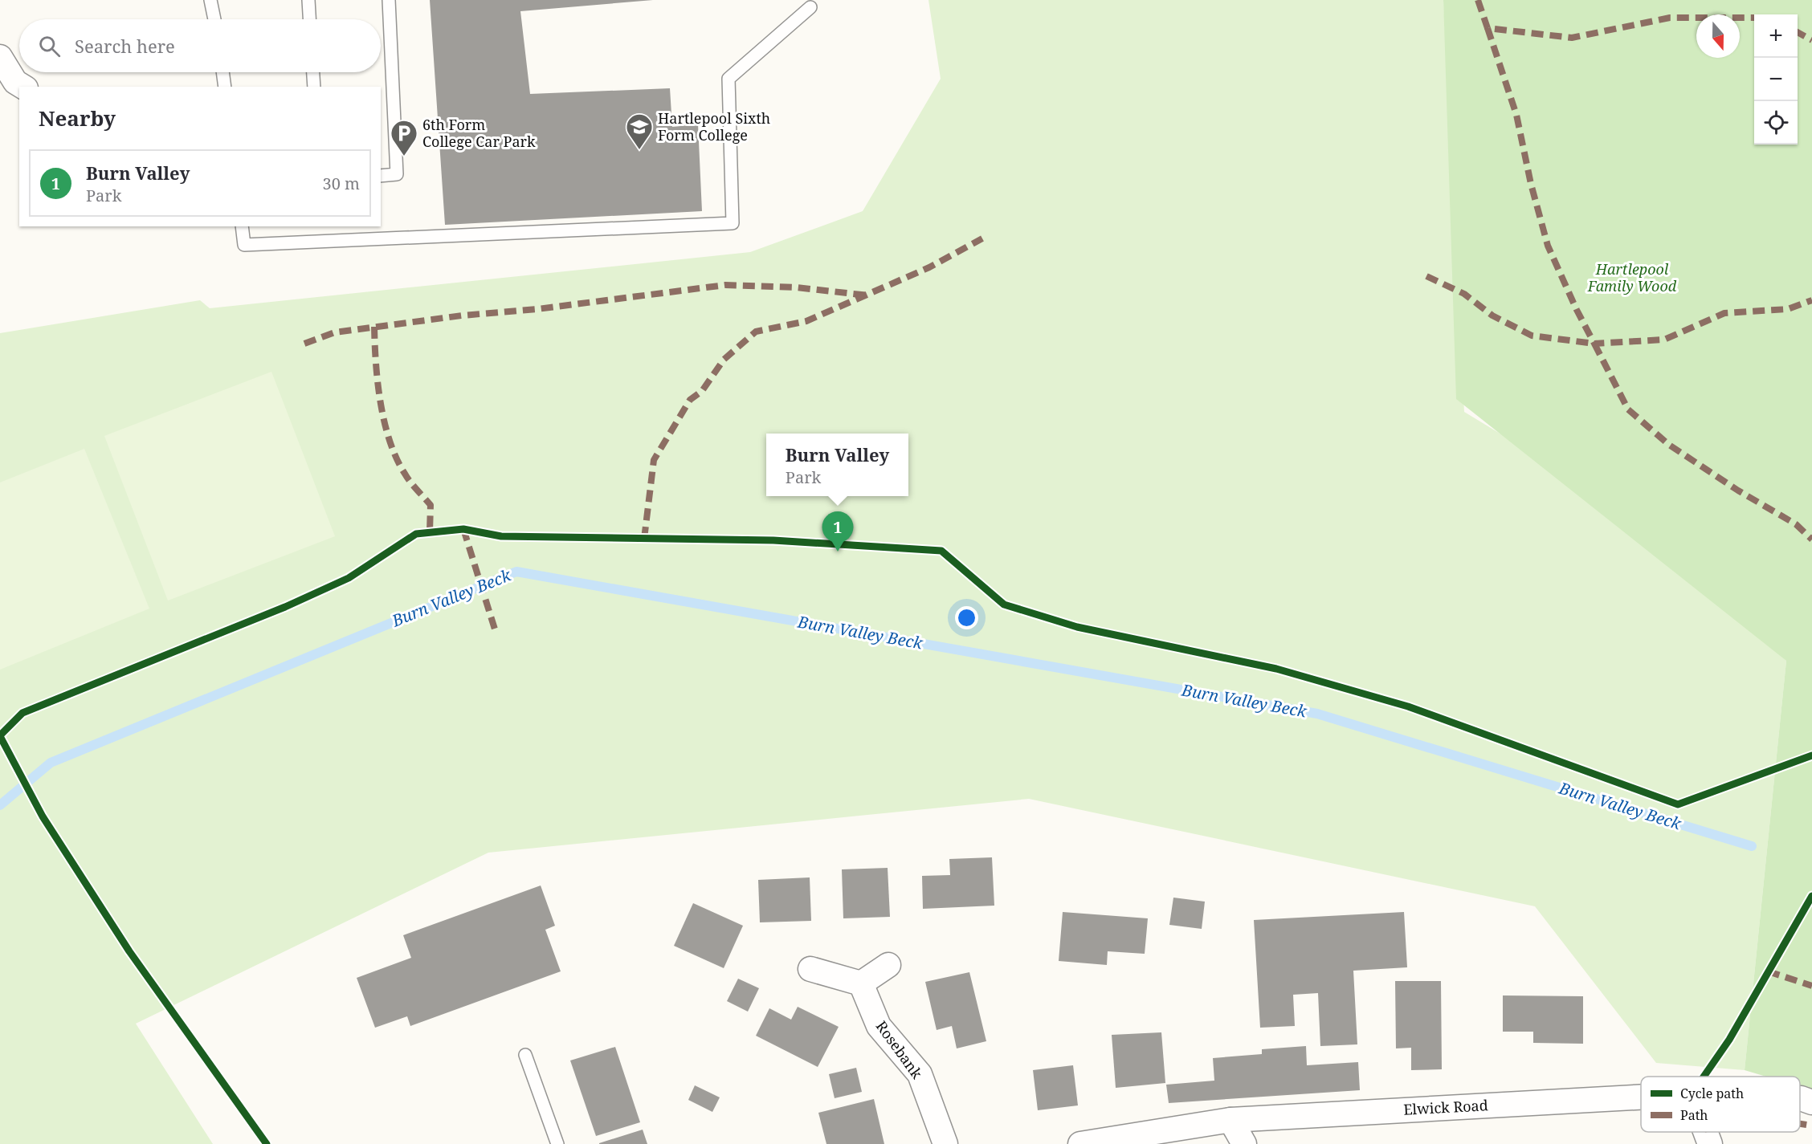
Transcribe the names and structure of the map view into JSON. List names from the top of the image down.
{
  "streets": {
    "street": ["Rosebank", "Elwick Road"]
  },
  "water": ["Burn Valley Beck"],
  "parks": ["Hartlepool Family Wood"],
  "places": {
    "school or university": ["Hartlepool Sixth Form College"],
    "parking": ["6th Form College Car Park"]
  },
  "legend": ["Cycle path", "Path"],
  "north": "bottom",
  "page": {
    "map_buttons": ["+", "−"],
    "search": "Search here",
    "heading": "Nearby",
    "list": [
      {
        "mark": "1",
        "name": "Burn Valley",
        "note": "Park",
        "value": "30 m"
      }
    ],
    "popup": ["Burn Valley", "Park"],
    "pins": "1"
  }
}
